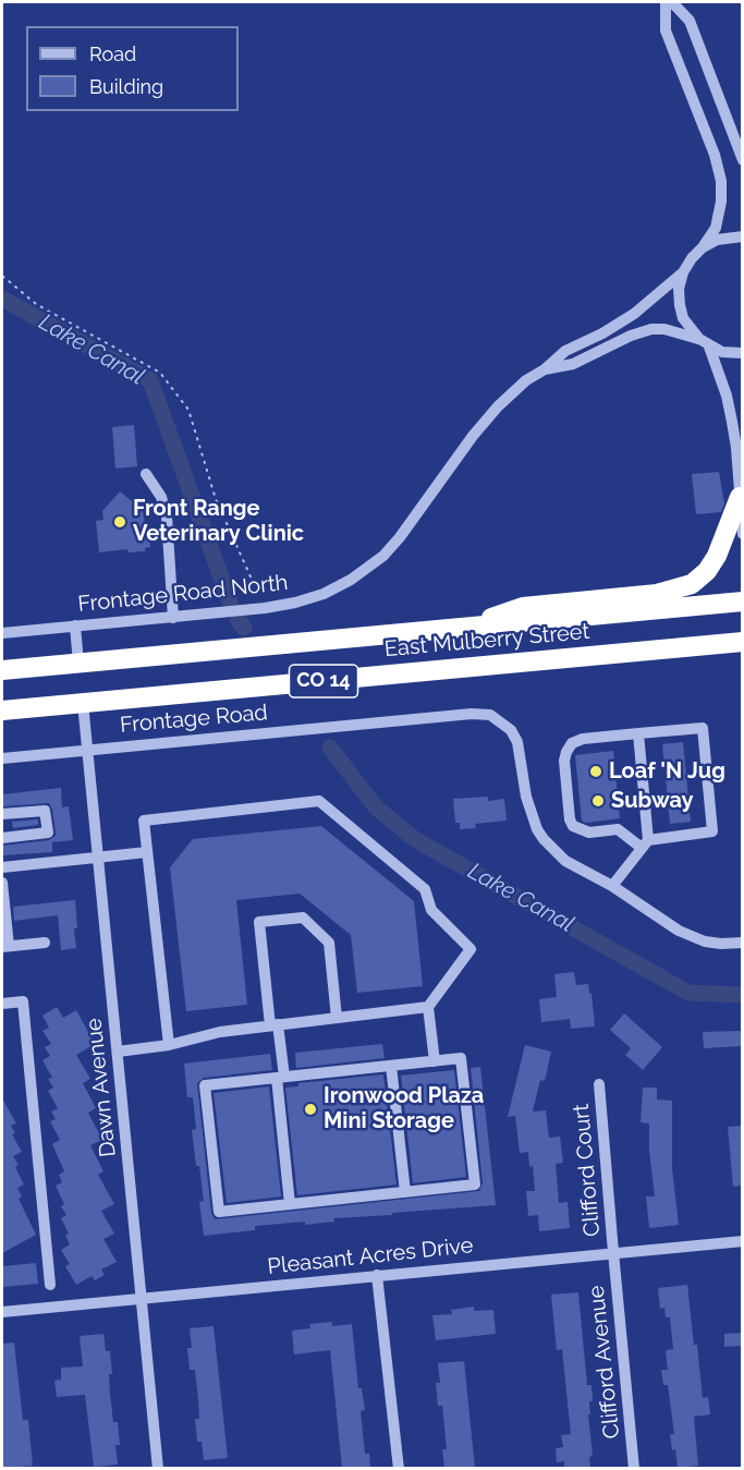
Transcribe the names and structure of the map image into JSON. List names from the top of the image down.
{
  "streets": {
    "highway": ["East Mulberry Street", "CO 14"],
    "street": [
      "Frontage Road North",
      "Frontage Road",
      "Dawn Avenue",
      "Clifford Court",
      "Pleasant Acres Drive",
      "Clifford Avenue"
    ]
  },
  "crossings": [
    ["East Mulberry Street", "Dawn Avenue"],
    ["Frontage Road", "Dawn Avenue"],
    ["Dawn Avenue", "Pleasant Acres Drive"],
    ["Clifford Court", "Pleasant Acres Drive"],
    ["Clifford Court", "Clifford Avenue"],
    ["Pleasant Acres Drive", "Clifford Avenue"]
  ],
  "water": ["Lake Canal"],
  "places": [
    "Front Range Veterinary Clinic",
    "Loaf 'N Jug",
    "Subway",
    "Ironwood Plaza Mini Storage"
  ],
  "legend": ["Road", "Building"]
}
